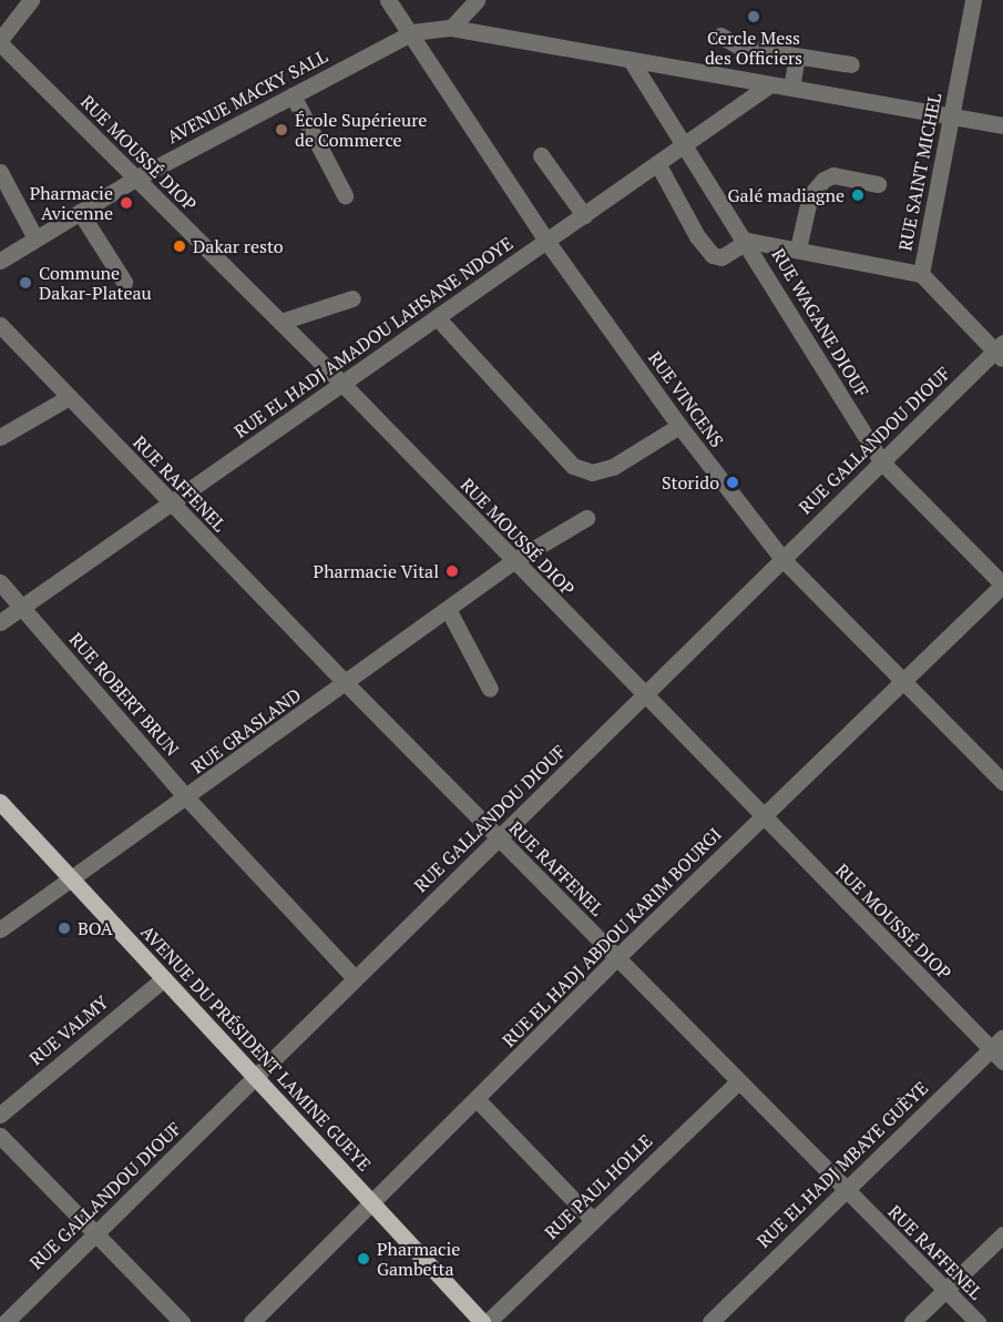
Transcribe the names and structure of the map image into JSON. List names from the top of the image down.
{
  "streets": {
    "main road": ["AVENUE DU PRÉSIDENT LAMINE GUEYE"],
    "street": [
      "AVENUE MACKY SALL",
      "RUE MOUSSÉ DIOP",
      "RUE SAINT MICHEL",
      "RUE WAGANE DIOUF",
      "RUE EL HADJ AMADOU LAHSANE NDOYE",
      "RUE VINCENS",
      "RUE GALLANDOU DIOUF",
      "RUE RAFFENEL",
      "RUE ROBERT BRUN",
      "RUE GRASLAND",
      "RUE EL HADJ ABDOU KARIM BOURGI",
      "RUE VALMY",
      "RUE EL HADJ MBAYE GUÈYE",
      "RUE PAUL HOLLE"
    ]
  },
  "crossings": [
    ["AVENUE MACKY SALL", "RUE MOUSSÉ DIOP"],
    ["AVENUE MACKY SALL", "RUE SAINT MICHEL"],
    ["AVENUE MACKY SALL", "RUE WAGANE DIOUF"],
    ["AVENUE MACKY SALL", "RUE EL HADJ AMADOU LAHSANE NDOYE"],
    ["AVENUE MACKY SALL", "RUE VINCENS"],
    ["RUE MOUSSÉ DIOP", "RUE EL HADJ AMADOU LAHSANE NDOYE"],
    ["RUE MOUSSÉ DIOP", "RUE GALLANDOU DIOUF"],
    ["RUE MOUSSÉ DIOP", "RUE GRASLAND"],
    ["RUE MOUSSÉ DIOP", "RUE EL HADJ ABDOU KARIM BOURGI"],
    ["RUE MOUSSÉ DIOP", "RUE EL HADJ MBAYE GUÈYE"],
    ["RUE SAINT MICHEL", "RUE GALLANDOU DIOUF"],
    ["RUE WAGANE DIOUF", "RUE EL HADJ AMADOU LAHSANE NDOYE"],
    ["RUE WAGANE DIOUF", "RUE GALLANDOU DIOUF"],
    ["RUE WAGANE DIOUF", "RUE EL HADJ ABDOU KARIM BOURGI"],
    ["RUE EL HADJ AMADOU LAHSANE NDOYE", "RUE VINCENS"],
    ["RUE EL HADJ AMADOU LAHSANE NDOYE", "RUE RAFFENEL"],
    ["RUE EL HADJ AMADOU LAHSANE NDOYE", "RUE ROBERT BRUN"],
    ["RUE VINCENS", "RUE GALLANDOU DIOUF"],
    ["RUE VINCENS", "RUE EL HADJ ABDOU KARIM BOURGI"],
    ["RUE GALLANDOU DIOUF", "RUE RAFFENEL"],
    ["RUE GALLANDOU DIOUF", "RUE ROBERT BRUN"],
    ["RUE GALLANDOU DIOUF", "AVENUE DU PRÉSIDENT LAMINE GUEYE"],
    ["RUE RAFFENEL", "RUE GRASLAND"],
    ["RUE RAFFENEL", "RUE EL HADJ ABDOU KARIM BOURGI"],
    ["RUE RAFFENEL", "RUE EL HADJ MBAYE GUÈYE"],
    ["RUE RAFFENEL", "RUE PAUL HOLLE"],
    ["RUE ROBERT BRUN", "RUE GRASLAND"],
    ["RUE GRASLAND", "AVENUE DU PRÉSIDENT LAMINE GUEYE"],
    ["RUE EL HADJ ABDOU KARIM BOURGI", "AVENUE DU PRÉSIDENT LAMINE GUEYE"],
    ["RUE VALMY", "AVENUE DU PRÉSIDENT LAMINE GUEYE"],
    ["AVENUE DU PRÉSIDENT LAMINE GUEYE", "RUE PAUL HOLLE"]
  ],
  "places": [
    "Cercle Mess des Officiers",
    "École Supérieure de Commerce",
    "Galé madiagne",
    "Pharmacie Avicenne",
    "Dakar resto",
    "Commune Dakar-Plateau",
    "Storido",
    "Pharmacie Vital",
    "BOA",
    "Pharmacie Gambetta"
  ]
}
